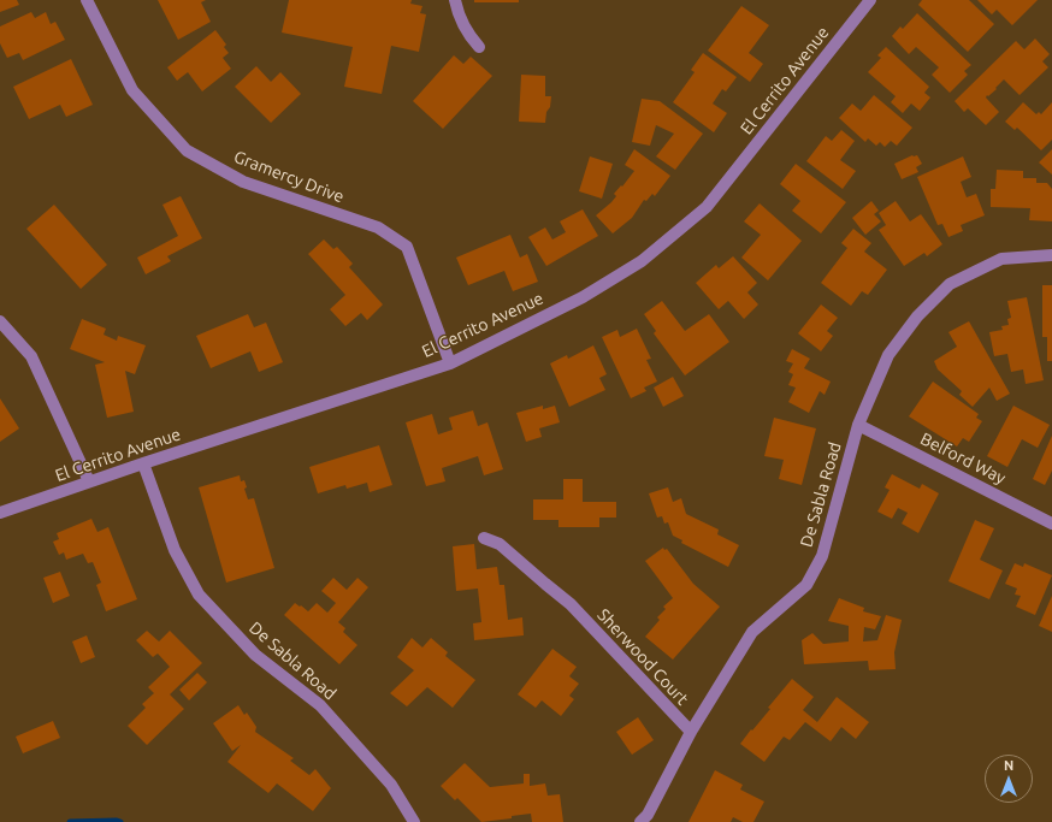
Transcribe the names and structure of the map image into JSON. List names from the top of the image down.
{
  "streets": {
    "street": [
      "El Cerrito Avenue",
      "Gramercy Drive",
      "Belford Way",
      "De Sabla Road",
      "Sherwood Court"
    ]
  },
  "crossings": [
    ["El Cerrito Avenue", "Gramercy Drive"],
    ["El Cerrito Avenue", "De Sabla Road"],
    ["Belford Way", "De Sabla Road"],
    ["De Sabla Road", "Sherwood Court"]
  ],
  "north": "top"
}
